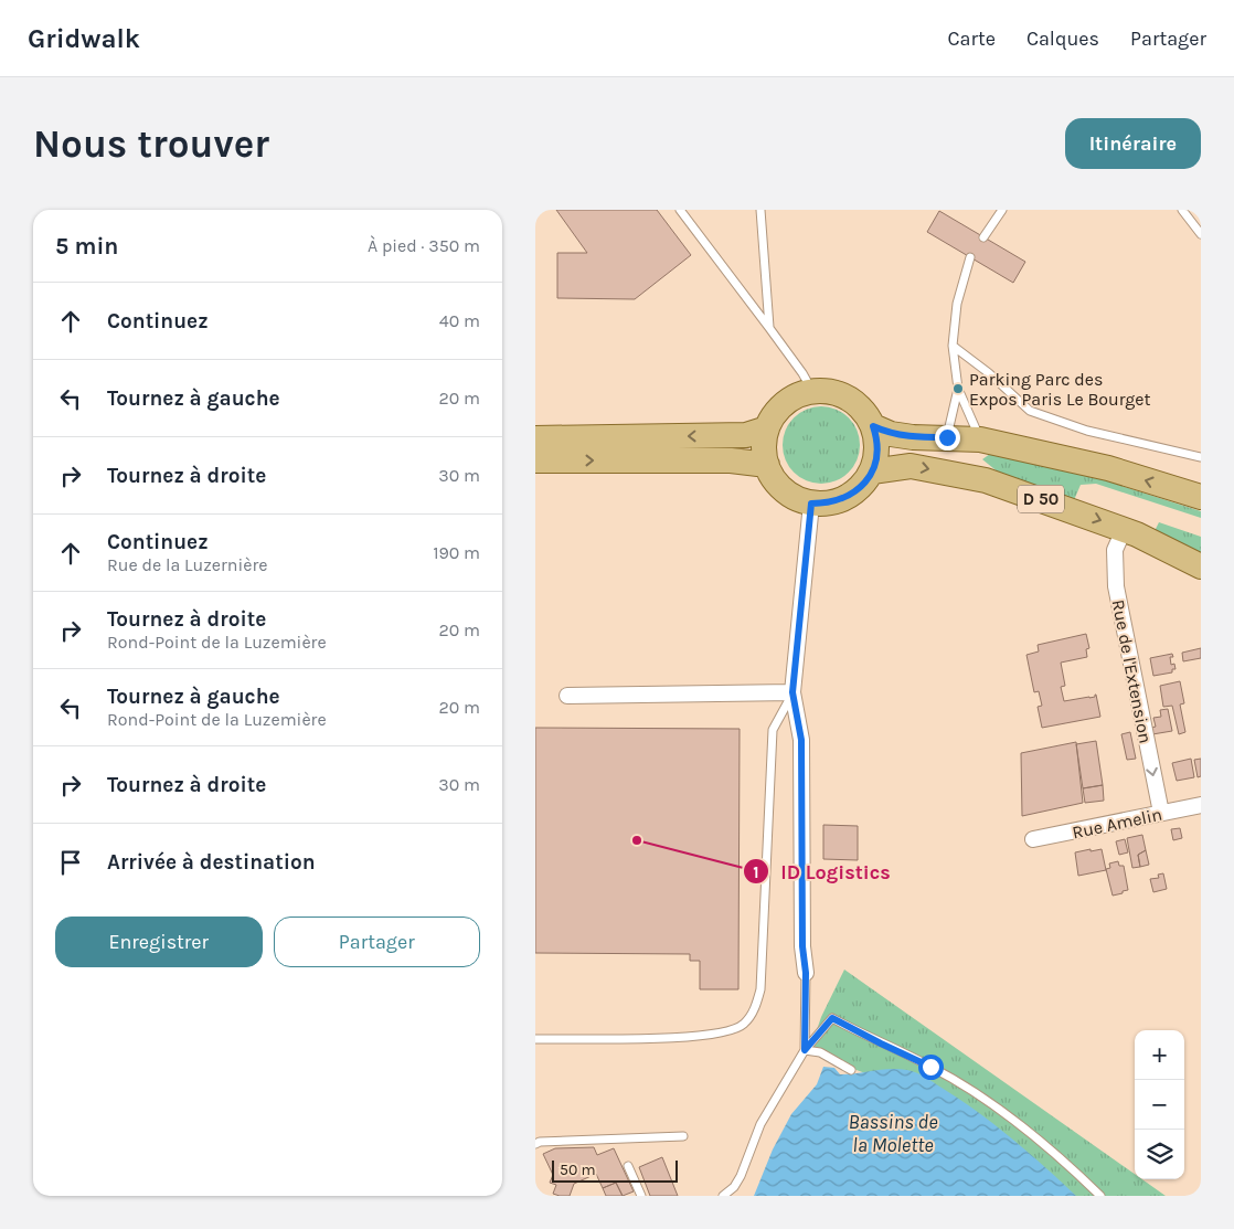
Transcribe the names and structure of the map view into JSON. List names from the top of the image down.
{
  "streets": {
    "main road": ["D 50"],
    "street": ["Rue de l'Extension", "Rue Amelin"]
  },
  "crossings": [
    ["D 50", "Rue de l'Extension"],
    ["Rue de l'Extension", "Rue Amelin"]
  ],
  "one_way": ["Rue de l'Extension"],
  "water": ["Bassins de la Molette"],
  "places": ["Parking Parc des Expos Paris Le Bourget", "ID Logistics"],
  "scale_bar": "50 m",
  "page": {
    "header": "Gridwalk",
    "nav": ["Carte", "Calques", "Partager"],
    "buttons": [
      "Itinéraire",
      ["Enregistrer", "Partager"]
    ],
    "title": "Nous trouver",
    "heading": ["5 min", "À pied · 350 m"],
    "list": [
      ["Continuez", "40 m"],
      ["Tournez à gauche", "20 m"],
      ["Tournez à droite", "30 m"],
      ["Continuez", "Rue de la Luzernière", "190 m"],
      ["Tournez à droite", "Rond-Point de la Luzemière", "20 m"],
      ["Tournez à gauche", "Rond-Point de la Luzemière", "20 m"],
      ["Tournez à droite", "30 m"],
      "Arrivée à destination"
    ],
    "map_buttons": ["+", "−"],
    "scale": "50 m"
  }
}
